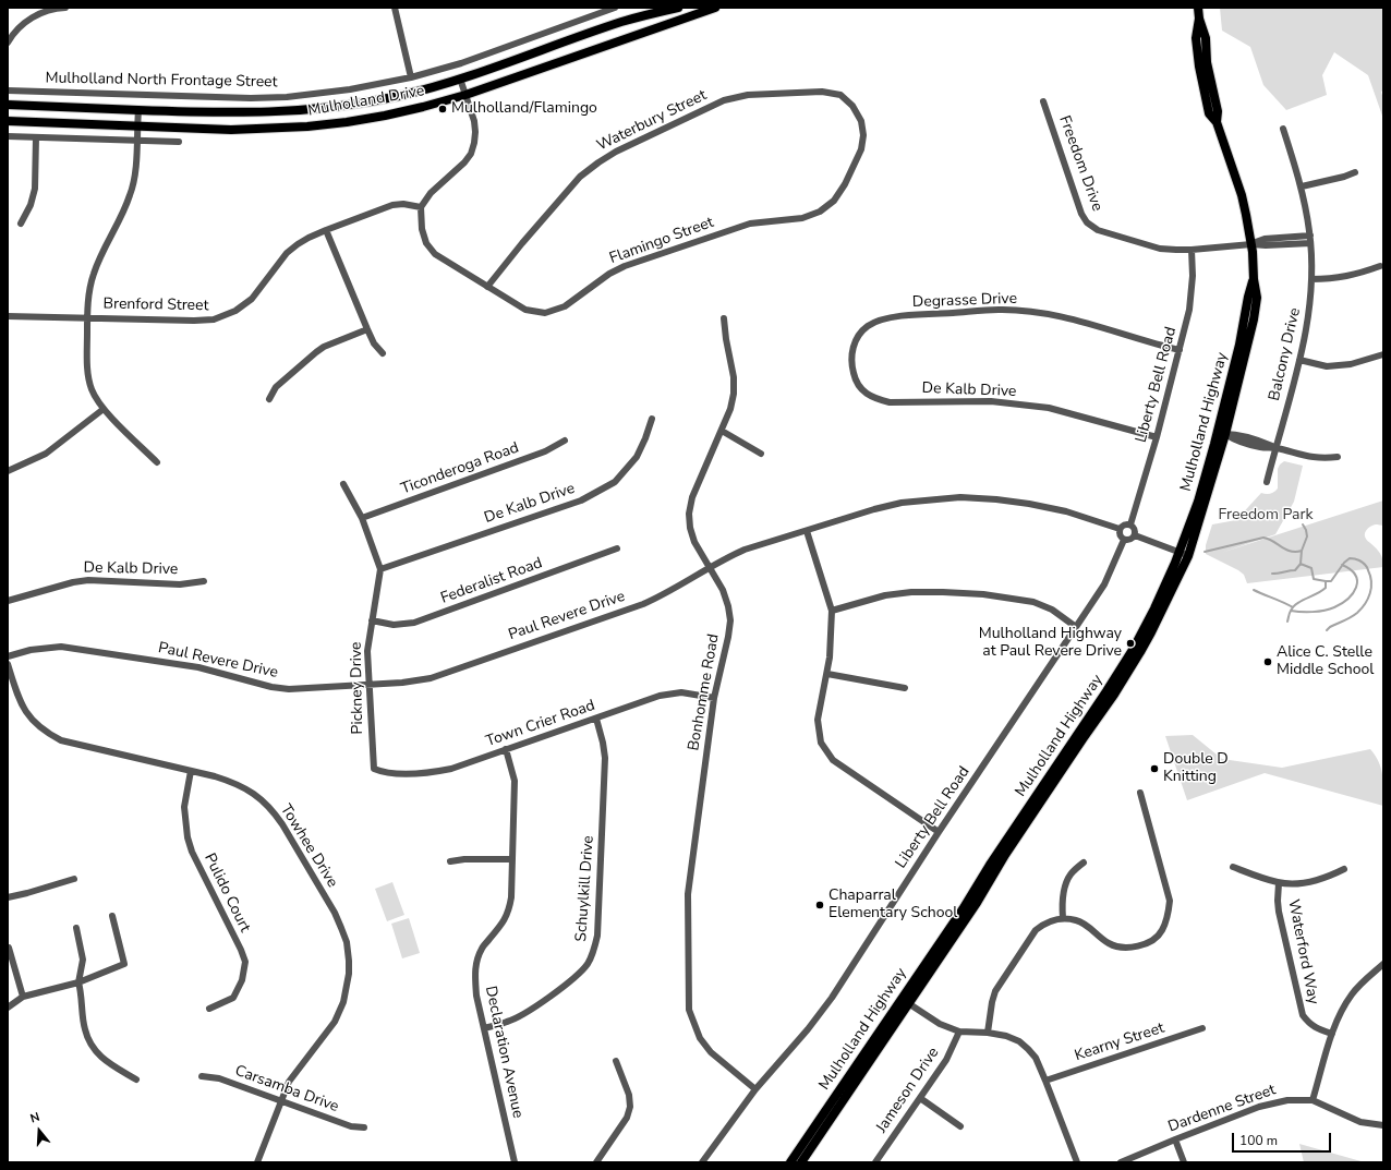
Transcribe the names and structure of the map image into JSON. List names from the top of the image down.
{
  "streets": {
    "main road": ["Mulholland Drive", "Mulholland Highway"],
    "street": [
      "Mulholland North Frontage Street",
      "Waterbury Street",
      "Freedom Drive",
      "Flamingo Street",
      "Degrasse Drive",
      "Brenford Street",
      "Balcony Drive",
      "Liberty Bell Road",
      "De Kalb Drive",
      "Ticonderoga Road",
      "Federalist Road",
      "Paul Revere Drive",
      "Pickney Drive",
      "Bonhomme Road",
      "Town Crier Road",
      "Towhee Drive",
      "Schuylkill Drive",
      "Pulido Court",
      "Waterford Way",
      "Kearny Street",
      "Declaration Avenue",
      "Carsamba Drive",
      "Jameson Drive",
      "Dardenne Street"
    ]
  },
  "crossings": [
    ["Waterbury Street", "Flamingo Street"],
    ["Freedom Drive", "Balcony Drive"],
    ["Freedom Drive", "Liberty Bell Road"],
    ["Freedom Drive", "Mulholland Highway"],
    ["Flamingo Street", "Brenford Street"],
    ["Degrasse Drive", "Liberty Bell Road"],
    ["Degrasse Drive", "De Kalb Drive"],
    ["Liberty Bell Road", "De Kalb Drive"],
    ["Liberty Bell Road", "Paul Revere Drive"],
    ["Liberty Bell Road", "Bonhomme Road"],
    ["De Kalb Drive", "Pickney Drive"],
    ["Ticonderoga Road", "Pickney Drive"],
    ["Federalist Road", "Pickney Drive"],
    ["Paul Revere Drive", "Pickney Drive"],
    ["Paul Revere Drive", "Bonhomme Road"],
    ["Pickney Drive", "Town Crier Road"],
    ["Bonhomme Road", "Town Crier Road"],
    ["Town Crier Road", "Schuylkill Drive"],
    ["Town Crier Road", "Declaration Avenue"],
    ["Towhee Drive", "Pulido Court"],
    ["Towhee Drive", "Carsamba Drive"],
    ["Schuylkill Drive", "Declaration Avenue"]
  ],
  "parks": ["Freedom Park"],
  "places": [
    "Mulholland/Flamingo",
    "Mulholland Highway at Paul Revere Drive",
    "Alice C. Stelle Middle School",
    "Double D Knitting",
    "Chaparral Elementary School"
  ],
  "scale_bar": "100 m",
  "north": "top"
}
